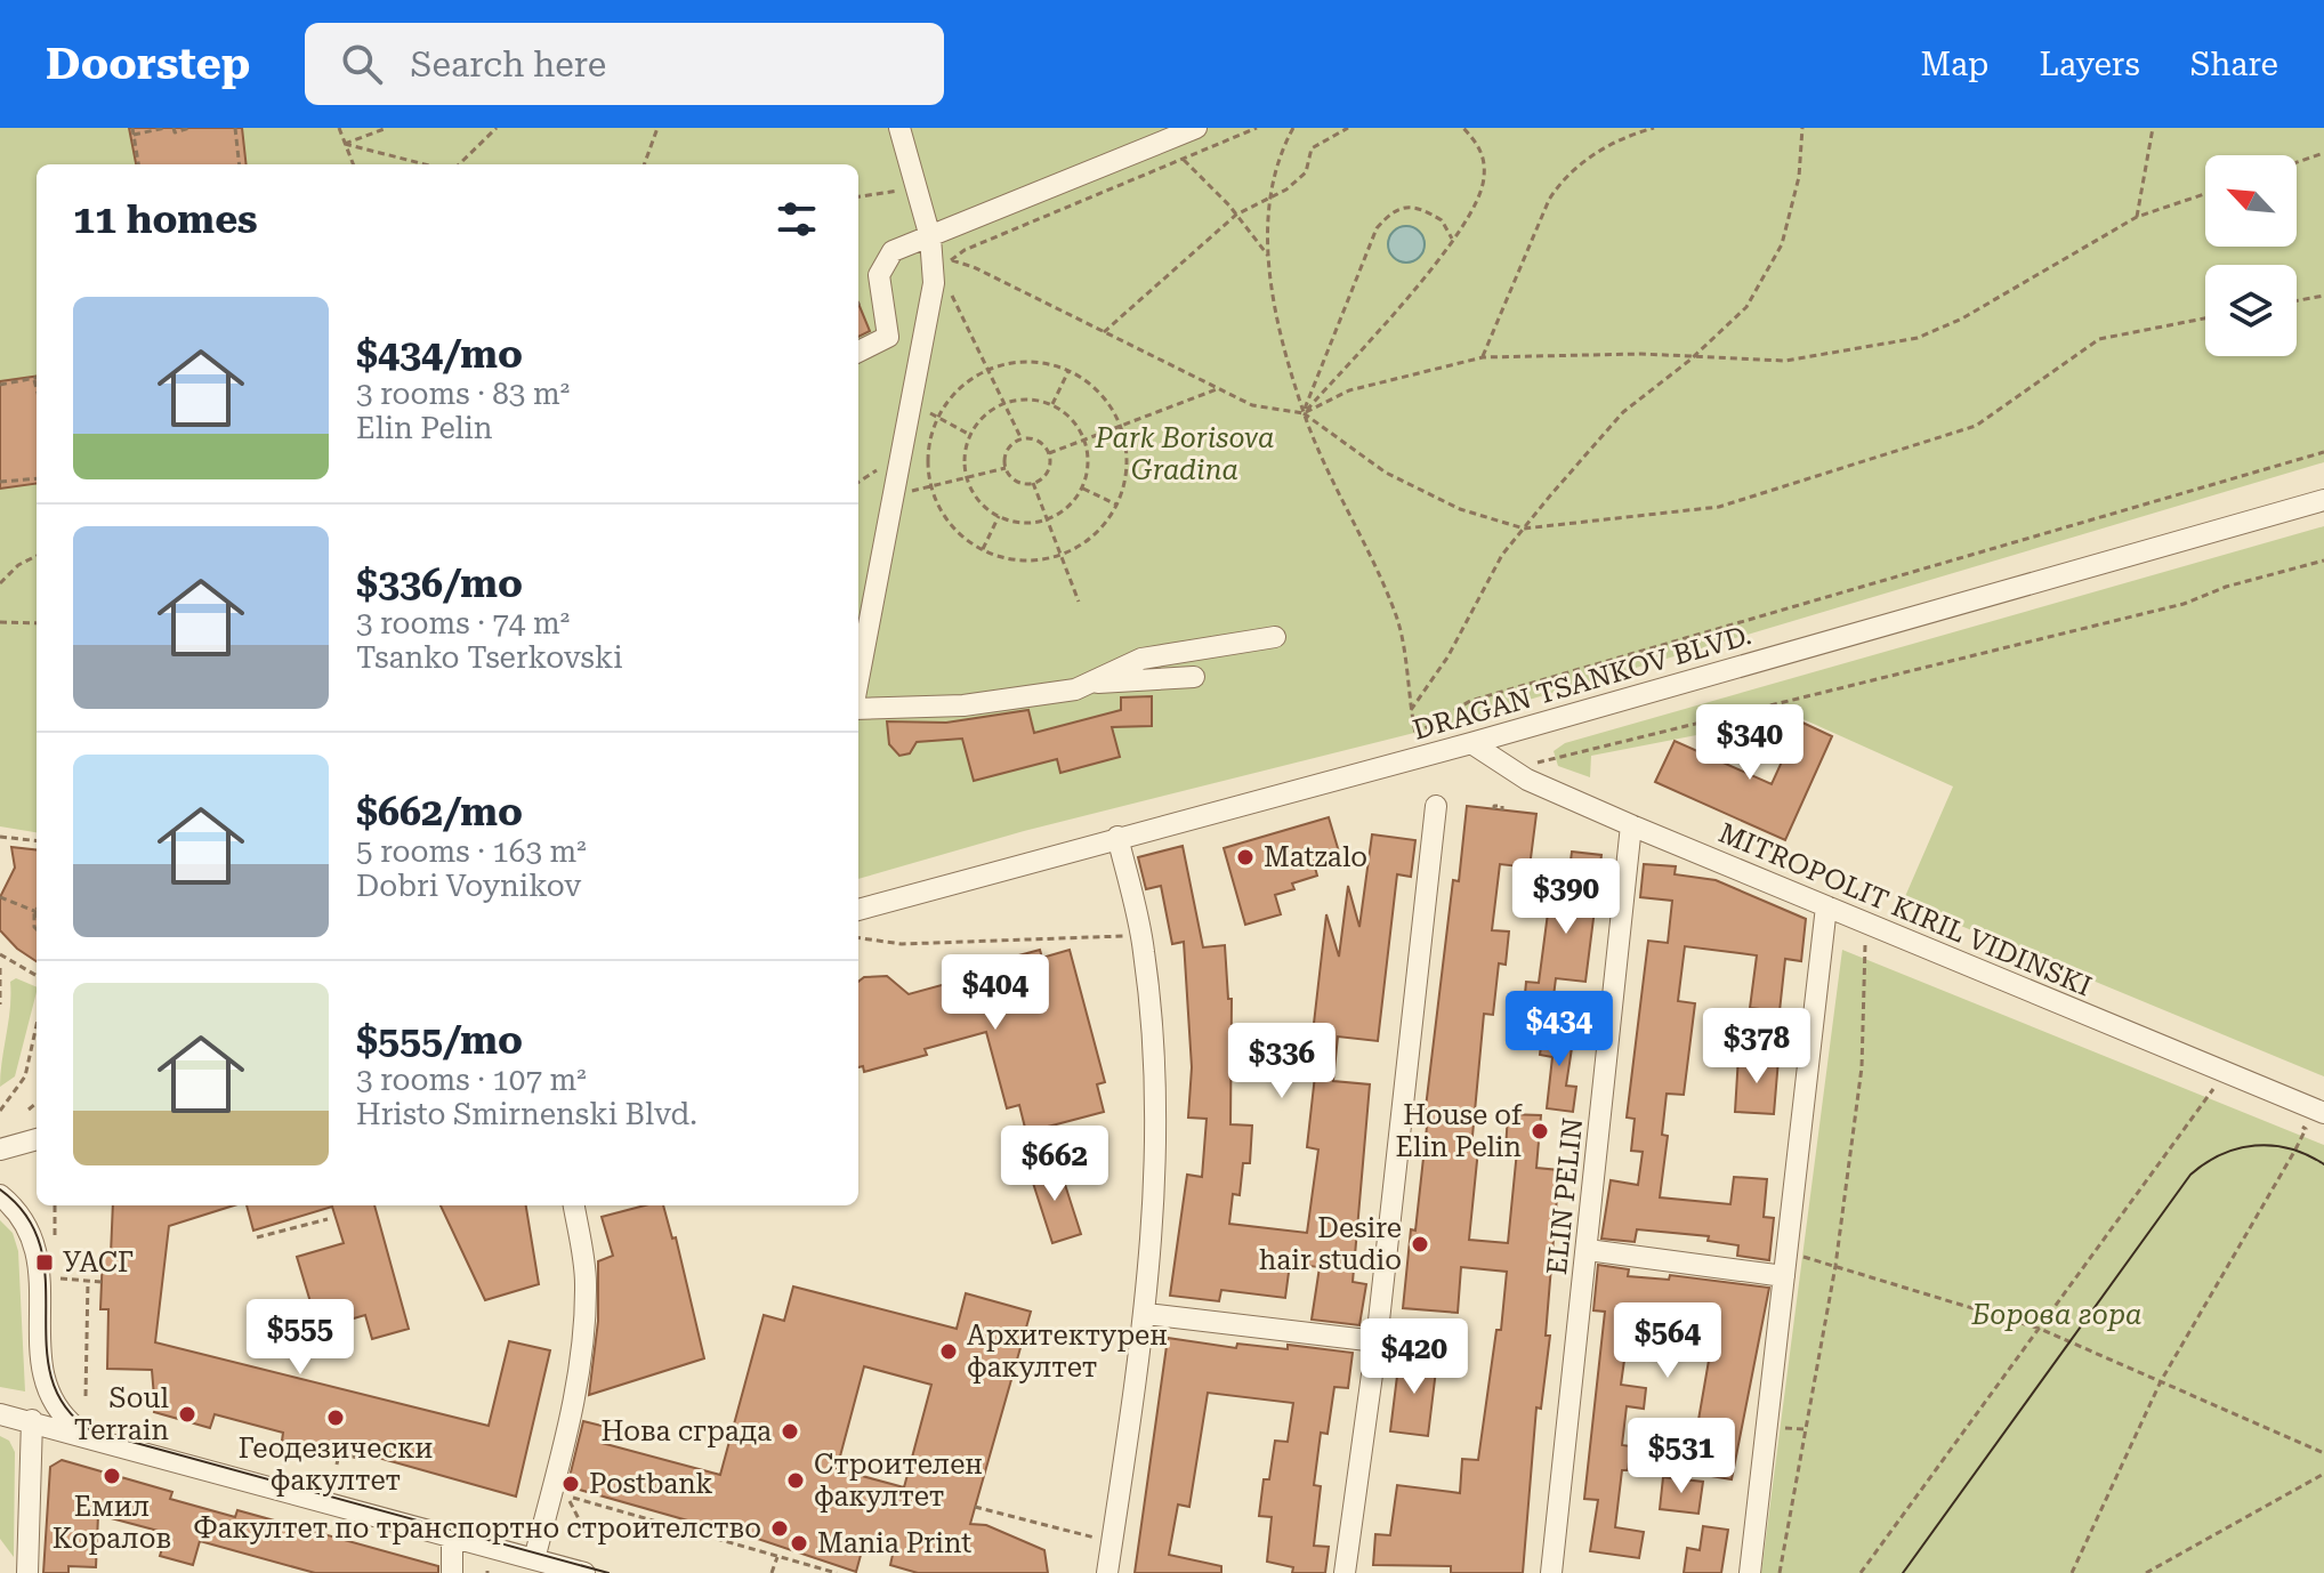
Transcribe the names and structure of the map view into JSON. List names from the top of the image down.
{
  "streets": {
    "street": ["DRAGAN TSANKOV BLVD.", "MITROPOLIT KIRIL VIDINSKI", "ELIN PELIN"]
  },
  "crossings": [
    ["DRAGAN TSANKOV BLVD.", "MITROPOLIT KIRIL VIDINSKI"],
    ["MITROPOLIT KIRIL VIDINSKI", "ELIN PELIN"]
  ],
  "parks": ["Park Borisova Gradina", "Борова гора"],
  "places": {
    "other": [
      "Matzalo",
      "House of Elin Pelin",
      "Desire hair studio",
      "Архитектурен факултет",
      "Soul Terrain",
      "Геодезически факултет",
      "Нова сграда",
      "Емил Коралов",
      "Строителен факултет",
      "Postbank",
      "Факултет по транспортно строителство",
      "Mania Print"
    ],
    "transit": ["УАСГ"]
  },
  "north": "top left",
  "page": {
    "header": "Doorstep",
    "search": "Search here",
    "nav": ["Map", "Layers", "Share"],
    "heading": "11 homes",
    "list": [
      {
        "name": "$434/mo",
        "note": "3 rooms · 83 m² · Elin Pelin"
      },
      {
        "name": "$336/mo",
        "note": "3 rooms · 74 m² · Tsanko Tserkovski"
      },
      {
        "name": "$662/mo",
        "note": "5 rooms · 163 m² · Dobri Voynikov"
      },
      {
        "name": "$555/mo",
        "note": "3 rooms · 107 m² · Hristo Smirnenski Blvd."
      }
    ],
    "price": [
      "$340",
      "$390",
      "$404",
      "$434",
      "$378",
      "$336",
      "$662",
      "$555",
      "$564",
      "$420",
      "$531"
    ]
  }
}
